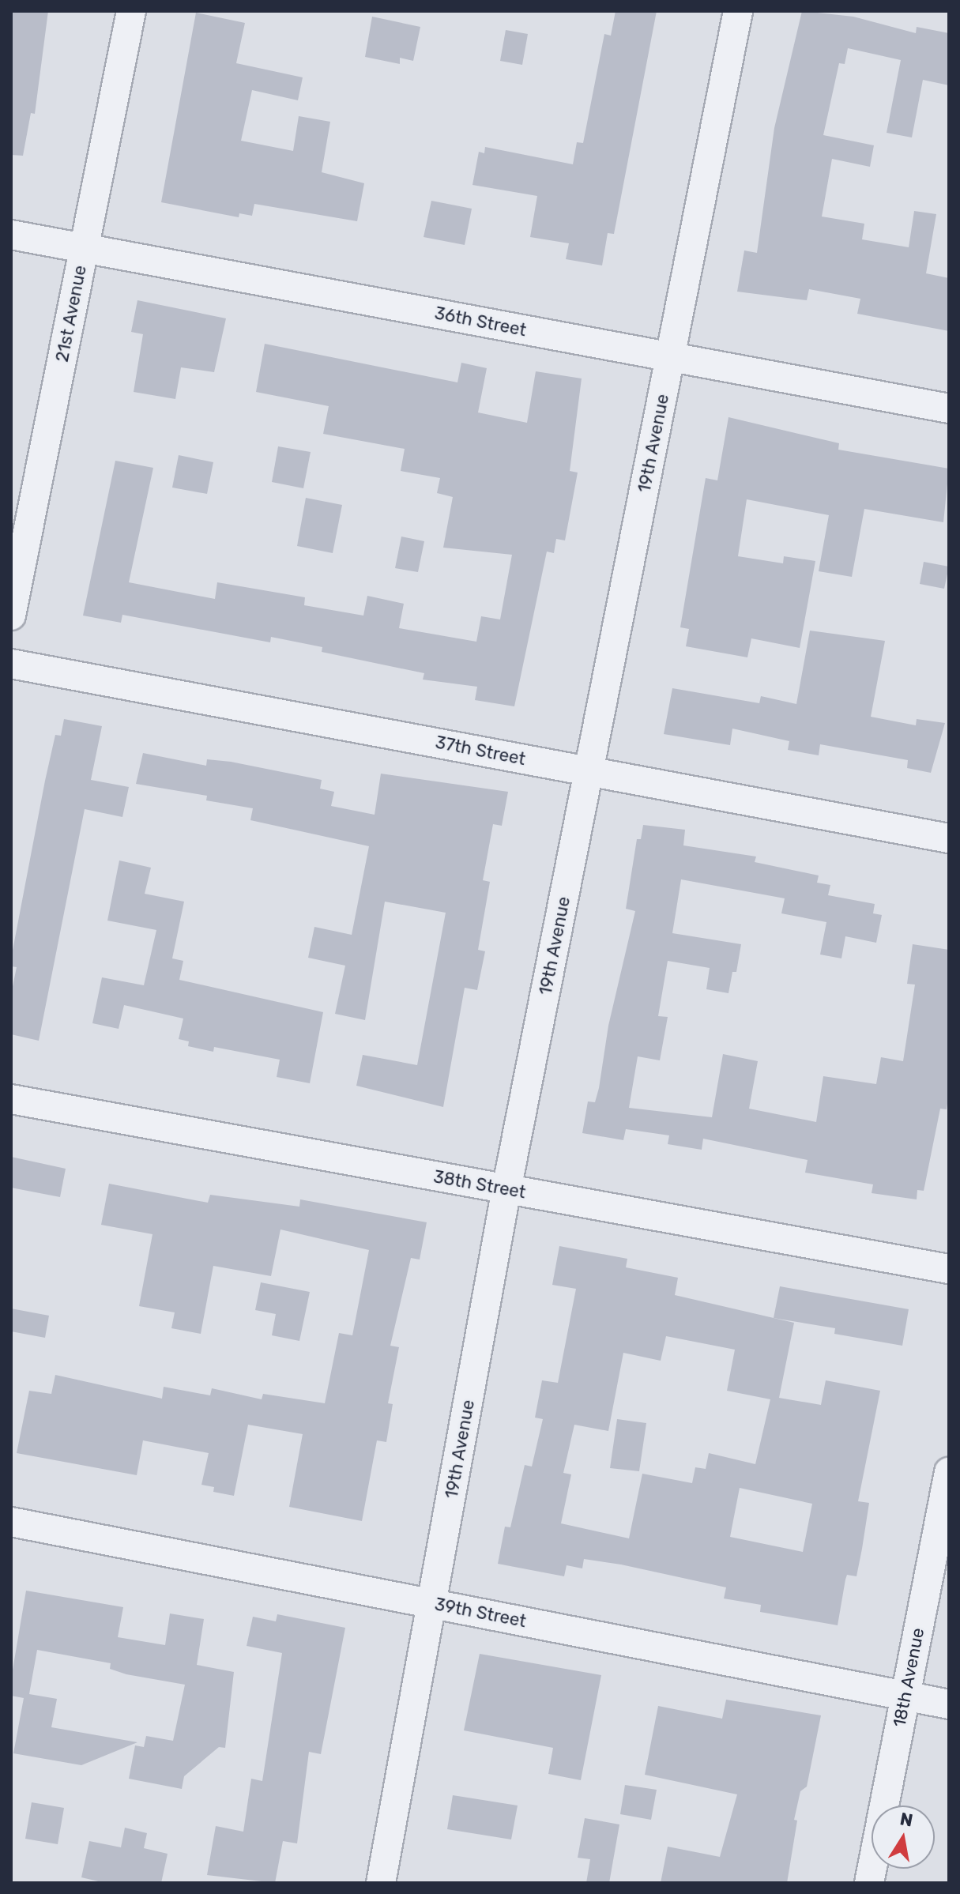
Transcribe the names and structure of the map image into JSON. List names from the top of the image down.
{
  "streets": {
    "street": [
      "21st Avenue",
      "36th Street",
      "19th Avenue",
      "37th Street",
      "38th Street",
      "39th Street",
      "18th Avenue"
    ]
  },
  "crossings": [
    ["21st Avenue", "36th Street"],
    ["36th Street", "19th Avenue"],
    ["19th Avenue", "37th Street"],
    ["19th Avenue", "38th Street"],
    ["19th Avenue", "39th Street"],
    ["39th Street", "18th Avenue"]
  ],
  "north": "top"
}
